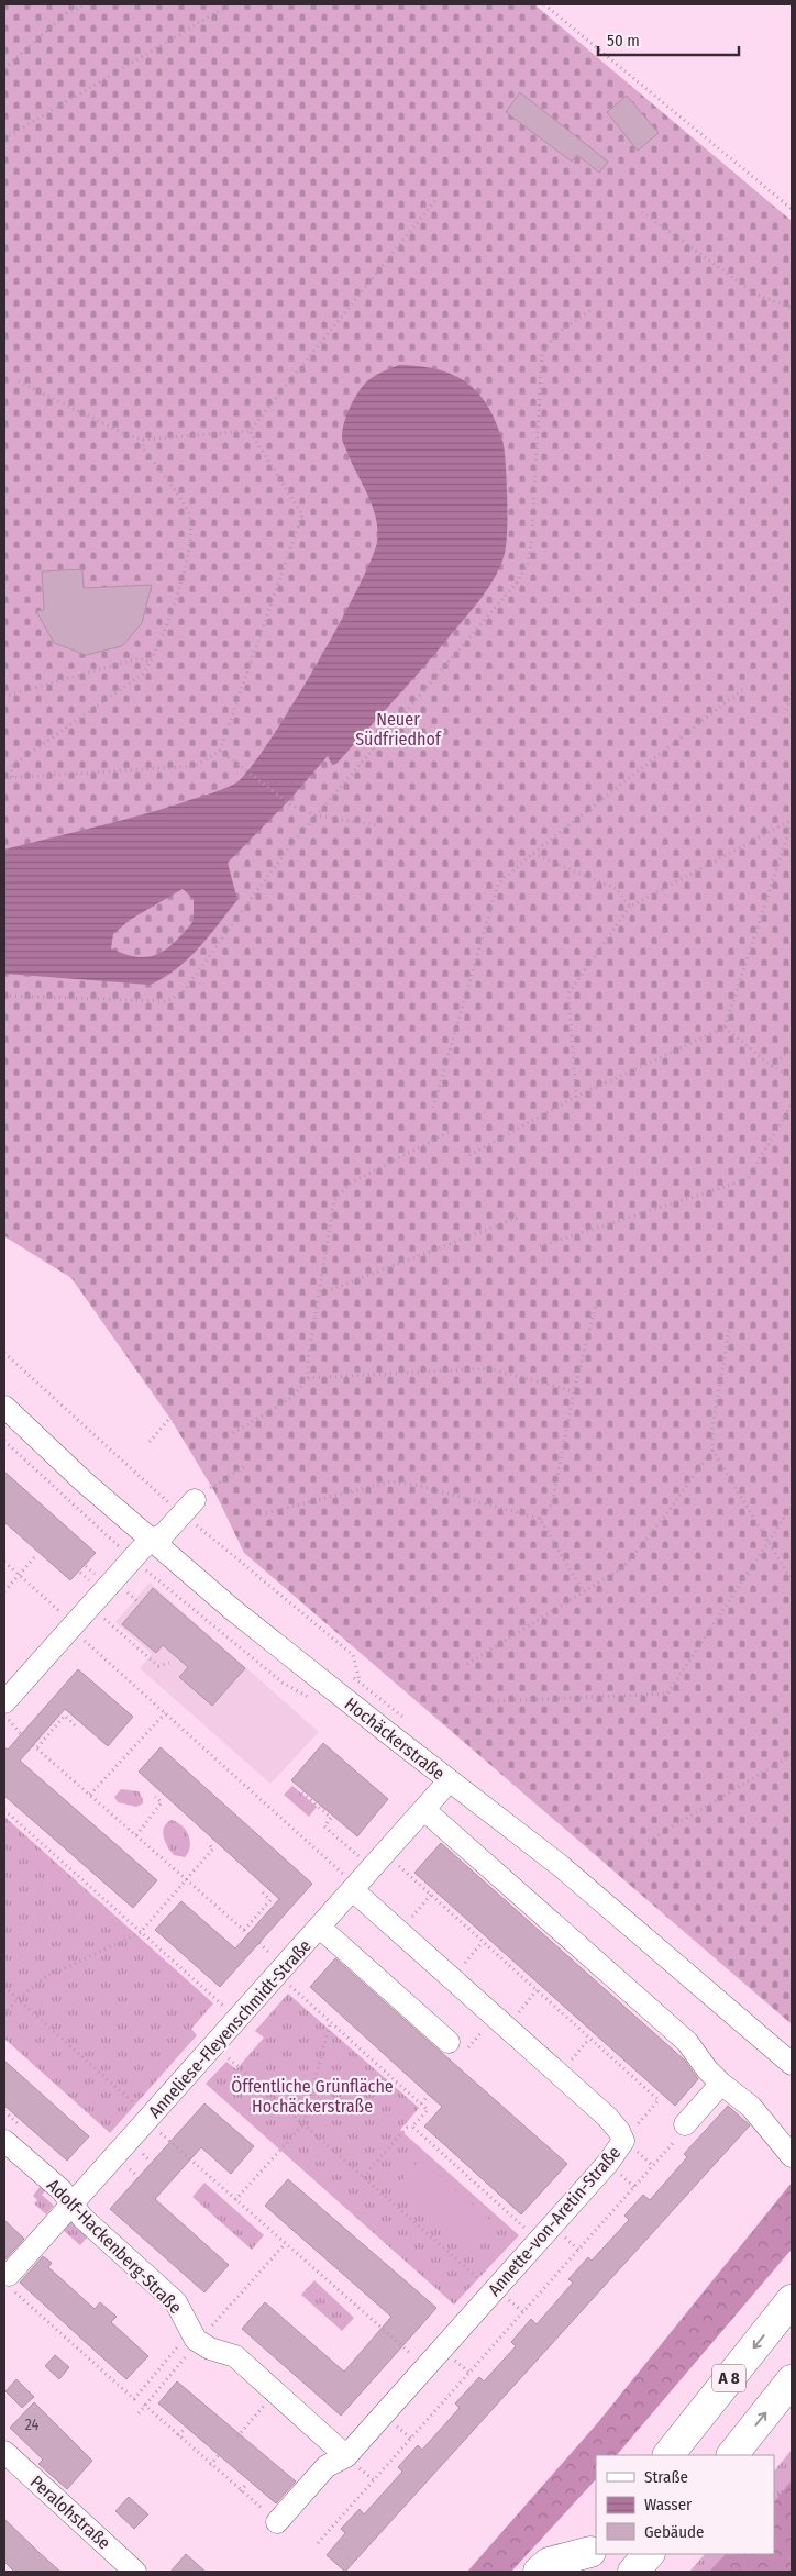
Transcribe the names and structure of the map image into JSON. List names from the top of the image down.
{
  "streets": {
    "highway": ["A 8"],
    "street": [
      "Hochäckerstraße",
      "Anneliese-Fleyenschmidt-Straße",
      "Annette-von-Aretin-Straße",
      "Adolf-Hackenberg-Straße",
      "Peralohstraße"
    ]
  },
  "crossings": [
    ["Hochäckerstraße", "Anneliese-Fleyenschmidt-Straße"],
    ["Anneliese-Fleyenschmidt-Straße", "Annette-von-Aretin-Straße"],
    ["Anneliese-Fleyenschmidt-Straße", "Adolf-Hackenberg-Straße"]
  ],
  "parks": ["Neuer Südfriedhof", "Öffentliche Grünfläche Hochäckerstraße"],
  "house_numbers": ["24"],
  "legend": ["Straße", "Wasser", "Gebäude"],
  "scale_bar": "50 m"
}
